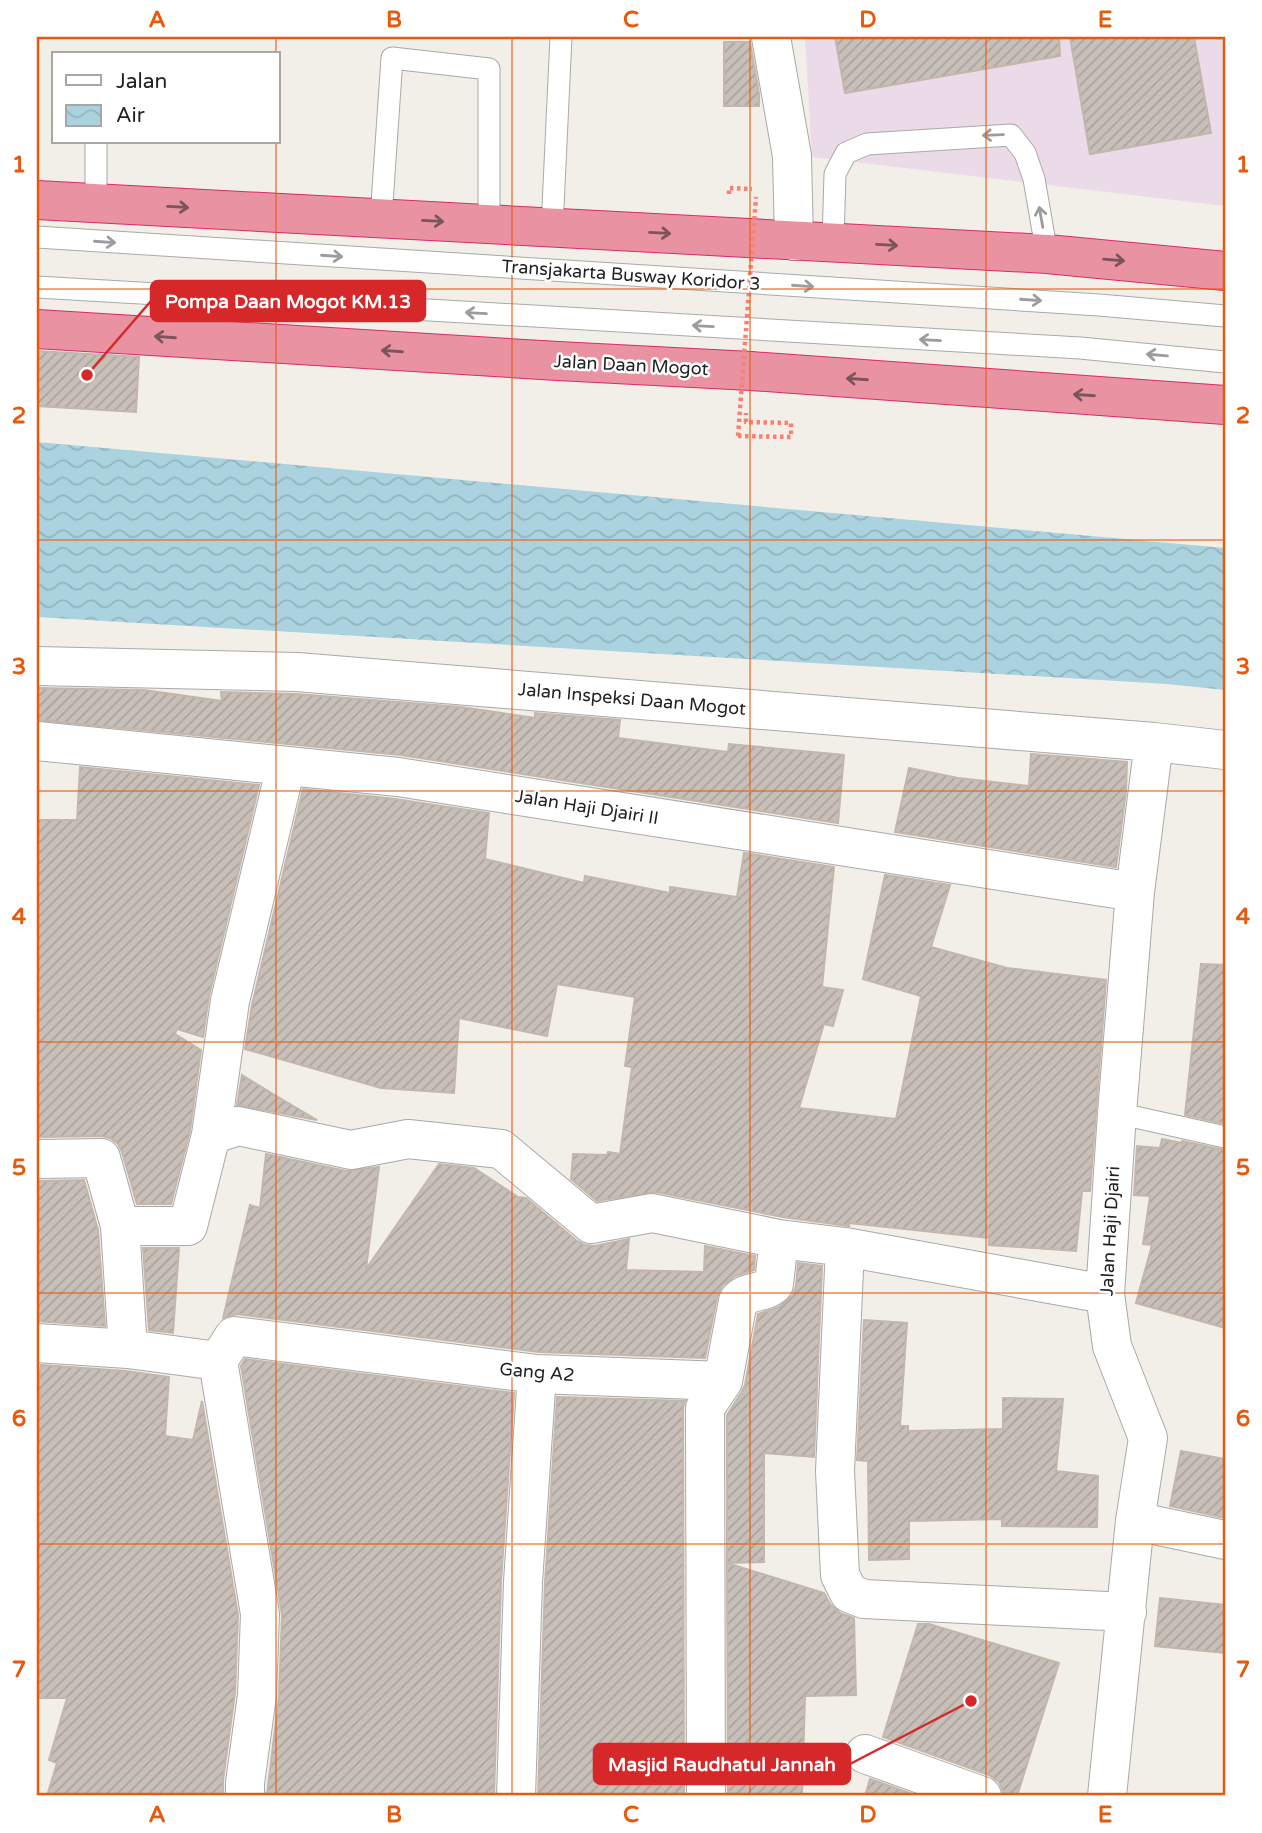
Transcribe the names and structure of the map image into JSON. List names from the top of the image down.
{
  "streets": {
    "highway": ["Jalan Daan Mogot"],
    "street": [
      "Jalan Inspeksi Daan Mogot",
      "Jalan Haji Djairi II",
      "Jalan Haji Djairi",
      "Gang A2"
    ],
    "lane": ["Transjakarta Busway Koridor 3"]
  },
  "crossings": [
    ["Jalan Inspeksi Daan Mogot", "Jalan Haji Djairi"],
    ["Jalan Haji Djairi II", "Jalan Haji Djairi"]
  ],
  "places": ["Pompa Daan Mogot KM.13", "Masjid Raudhatul Jannah"],
  "legend": ["Jalan", "Air"],
  "grid": {
    "columns": [
      "A",
      "B",
      "C",
      "D",
      "E"
    ],
    "rows": [
      "1",
      "2",
      "3",
      "4",
      "5",
      "6",
      "7"
    ]
  }
}
